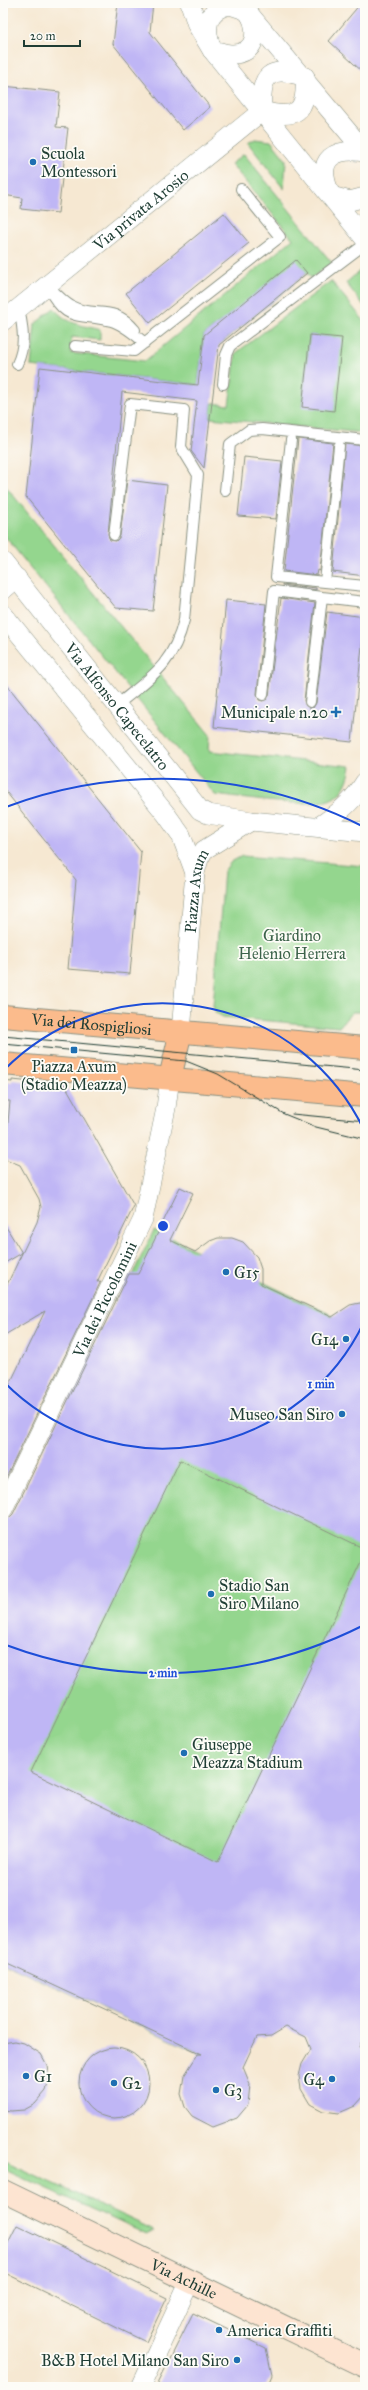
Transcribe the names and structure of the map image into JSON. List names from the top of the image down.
{
  "streets": {
    "main road": ["Piazza Axum", "Via dei Rospigliosi"],
    "street": [
      "Via privata Arosio",
      "Via Alfonso Capecelatro",
      "Via dei Piccolomini",
      "Via Achille"
    ]
  },
  "crossings": [
    ["Via Alfonso Capecelatro", "Piazza Axum"],
    ["Piazza Axum", "Via dei Rospigliosi"],
    ["Piazza Axum", "Via dei Piccolomini"]
  ],
  "parks": ["Giardino Helenio Herrera"],
  "places": {
    "other": [
      "Scuola Montessori",
      "G15",
      "G14",
      "Museo San Siro",
      "Stadio San Siro Milano",
      "Giuseppe Meazza Stadium",
      "G1",
      "G4",
      "G2",
      "G3",
      "America Graffiti",
      "B&B Hotel Milano San Siro"
    ],
    "health": ["Municipale n.20"],
    "transit": ["Piazza Axum (Stadio Meazza)"]
  },
  "scale_bar": "20 m",
  "rings": ["1 min", "2 min"]
}
